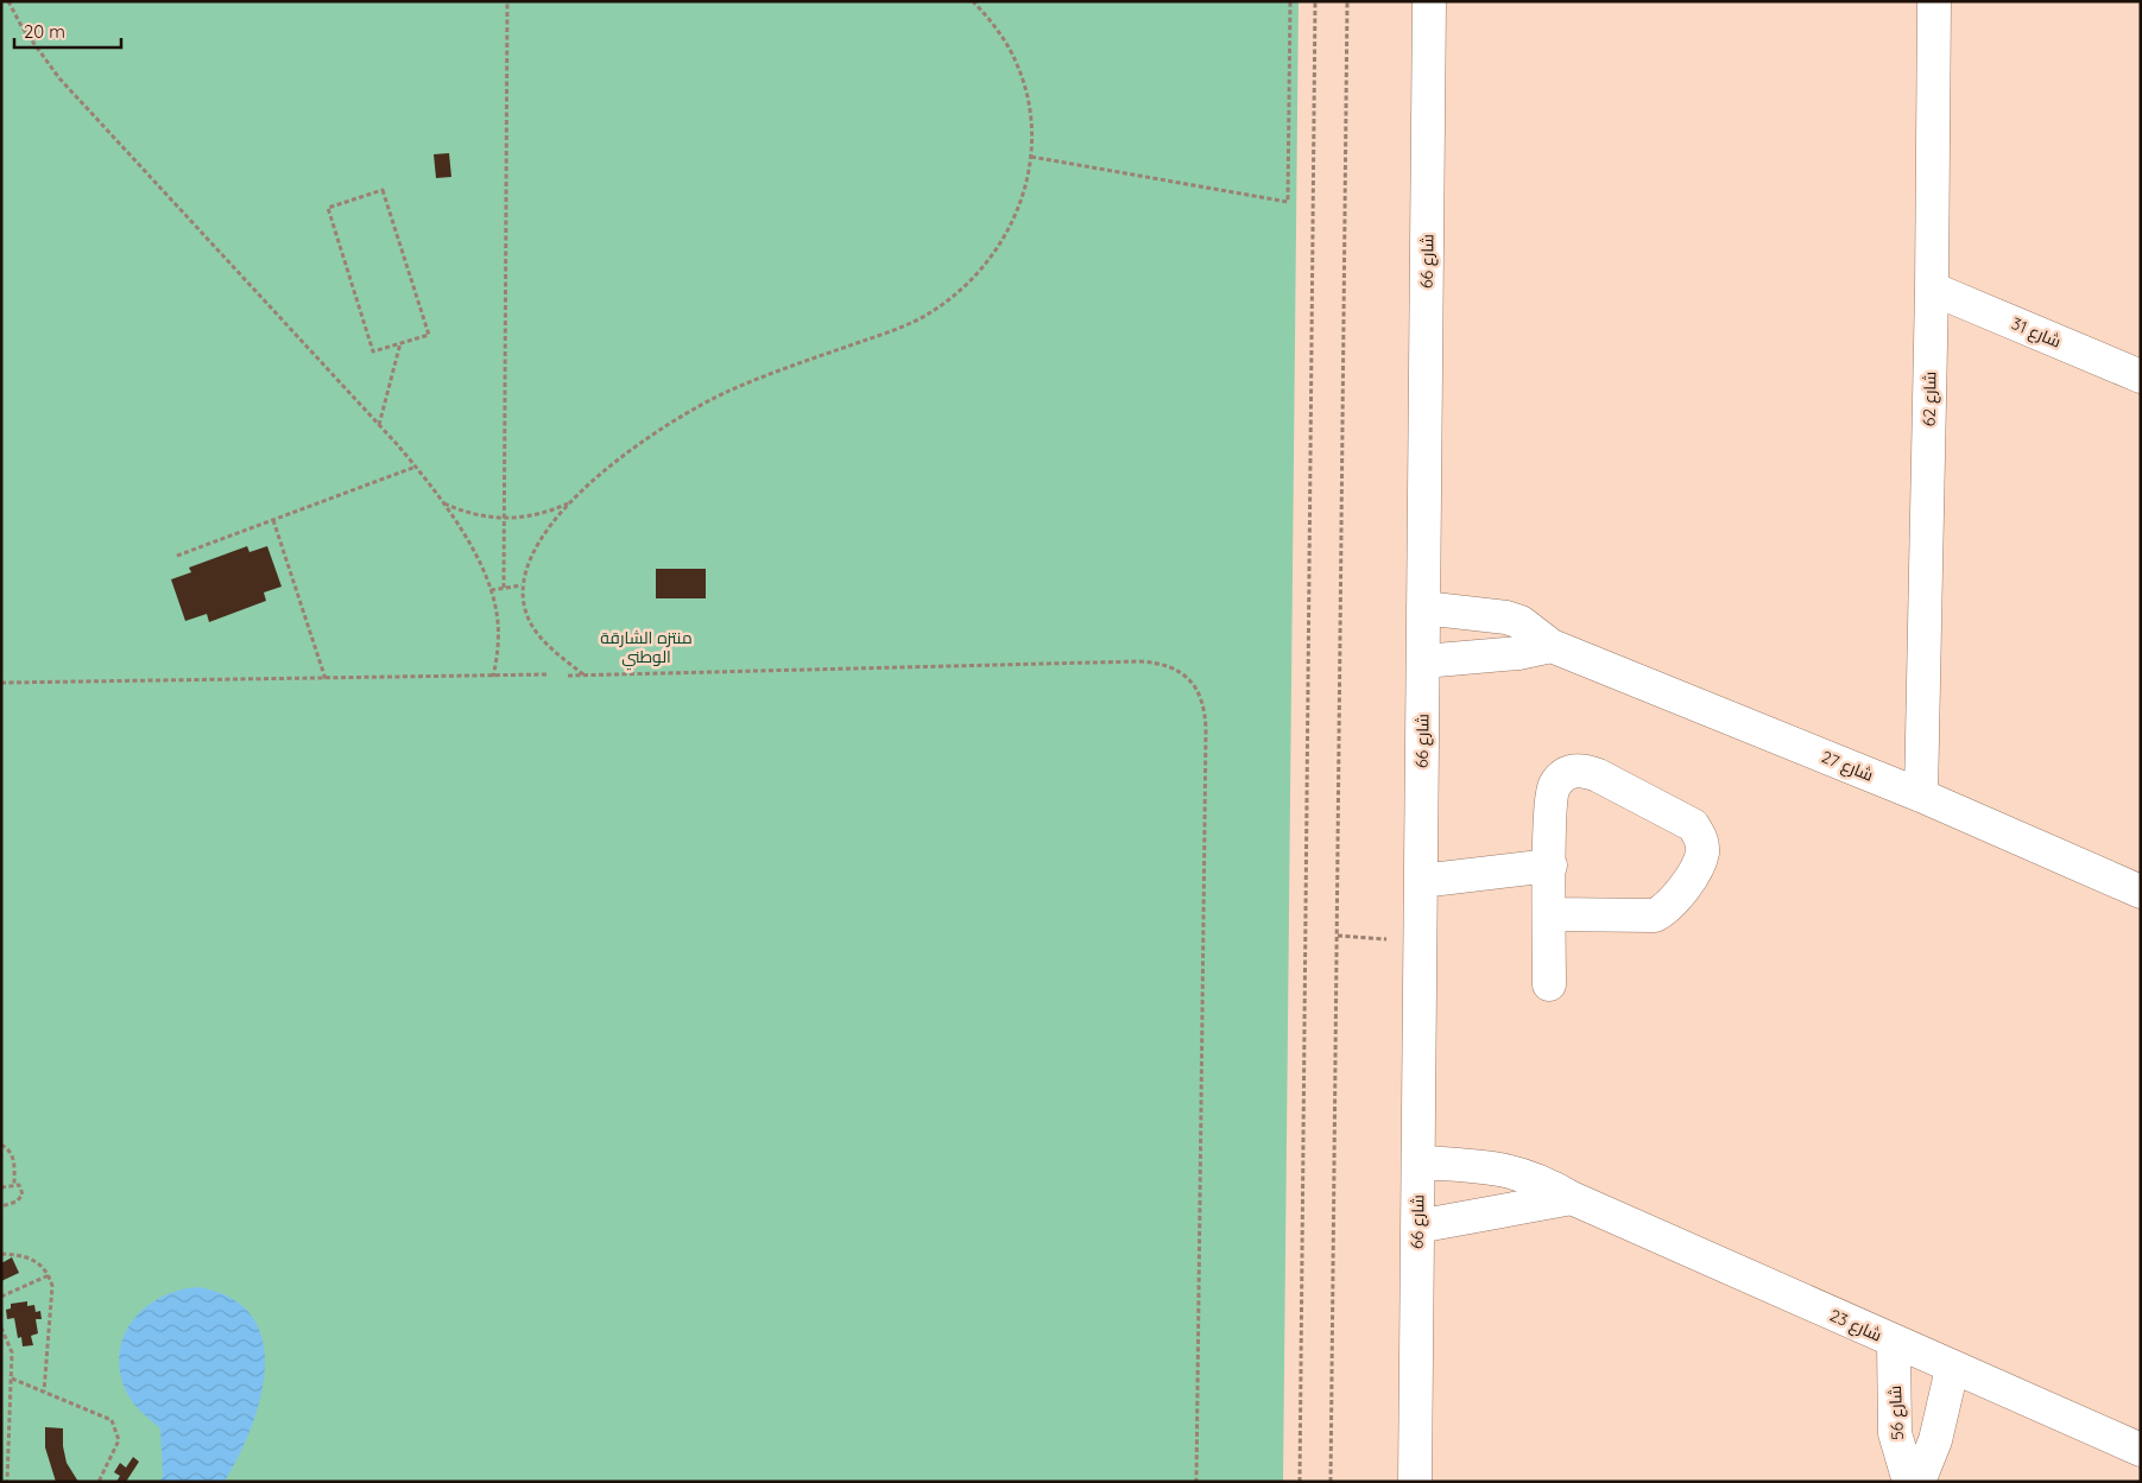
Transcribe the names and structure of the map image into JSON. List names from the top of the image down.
{
  "streets": {
    "street": [
      "شارع 66",
      "شارع 31",
      "شارع 62",
      "شارع 27",
      "شارع 23",
      "شارع 56"
    ]
  },
  "crossings": [
    ["شارع 66", "شارع 27"],
    ["شارع 66", "شارع 23"],
    ["شارع 31", "شارع 62"],
    ["شارع 62", "شارع 27"],
    ["شارع 23", "شارع 56"]
  ],
  "parks": ["منتزه الشارقة الوطني"],
  "scale_bar": "20 m"
}
